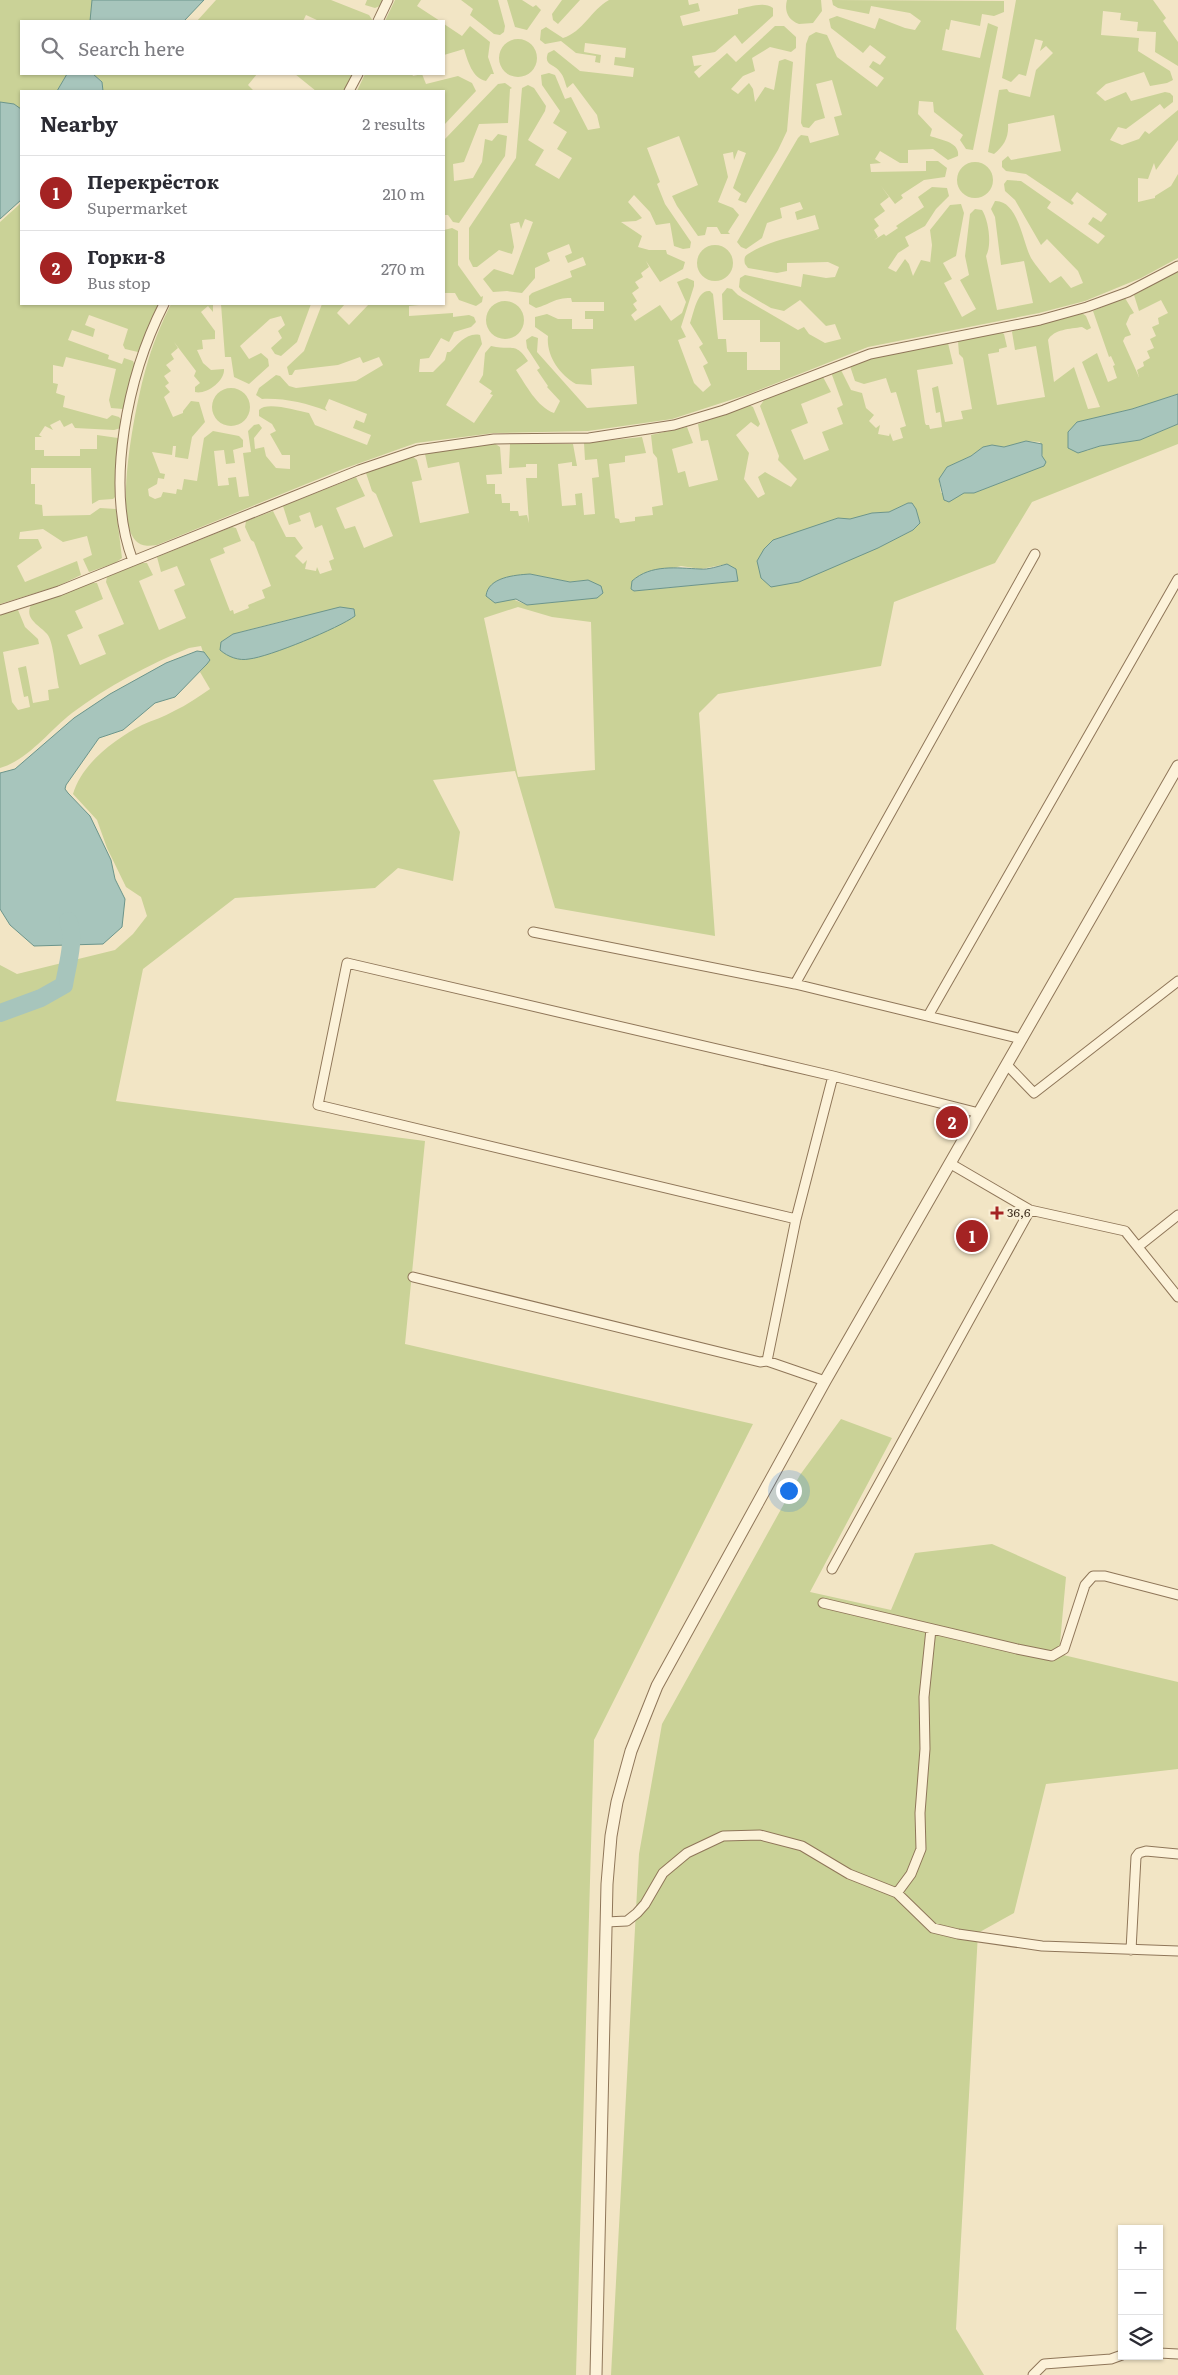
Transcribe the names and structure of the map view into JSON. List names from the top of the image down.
{
  "places": {
    "health": ["36,6"]
  },
  "page": {
    "search": "Search here",
    "heading": ["Nearby", "2 results"],
    "list": [
      {
        "mark": "1",
        "name": "Перекрёсток",
        "note": "Supermarket",
        "value": "210 m"
      },
      {
        "mark": "2",
        "name": "Горки-8",
        "note": "Bus stop",
        "value": "270 m"
      }
    ],
    "pins": ["2", "1"],
    "map_buttons": ["+", "−"]
  }
}
